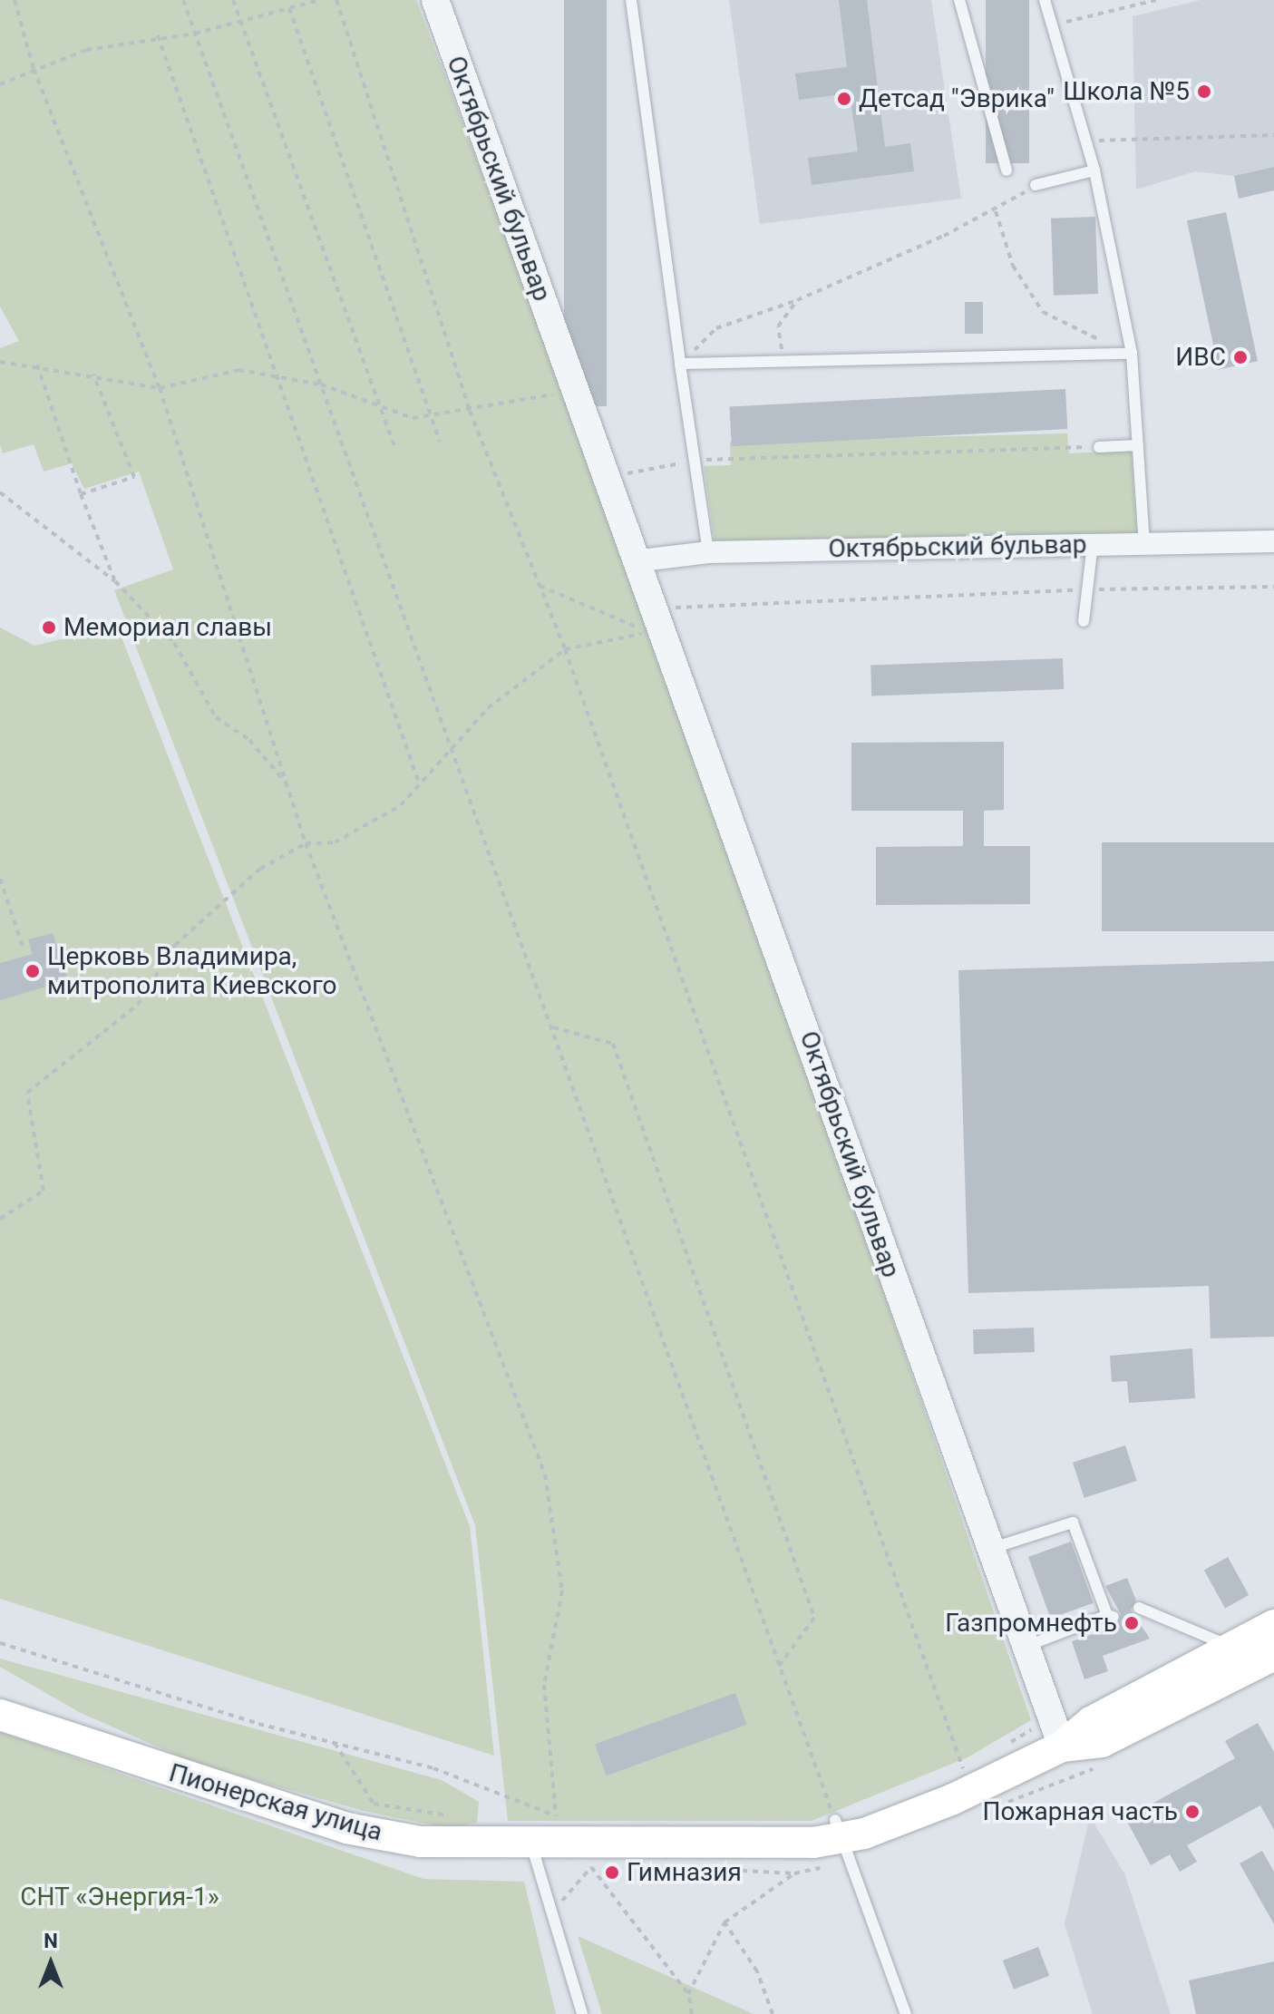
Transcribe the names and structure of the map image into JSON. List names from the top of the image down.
{
  "streets": {
    "main road": ["Пионерская улица"],
    "street": ["Октябрьский бульвар"]
  },
  "crossings": [
    ["Октябрьский бульвар", "Пионерская улица"]
  ],
  "parks": ["СНТ «Энергия-1»"],
  "places": [
    "Школа №5",
    "Детсад \"Эврика\"",
    "ИВС",
    "Мемориал славы",
    "Церковь Владимира, митрополита Киевского",
    "Газпромнефть",
    "Пожарная часть",
    "Гимназия"
  ],
  "north": "top"
}
